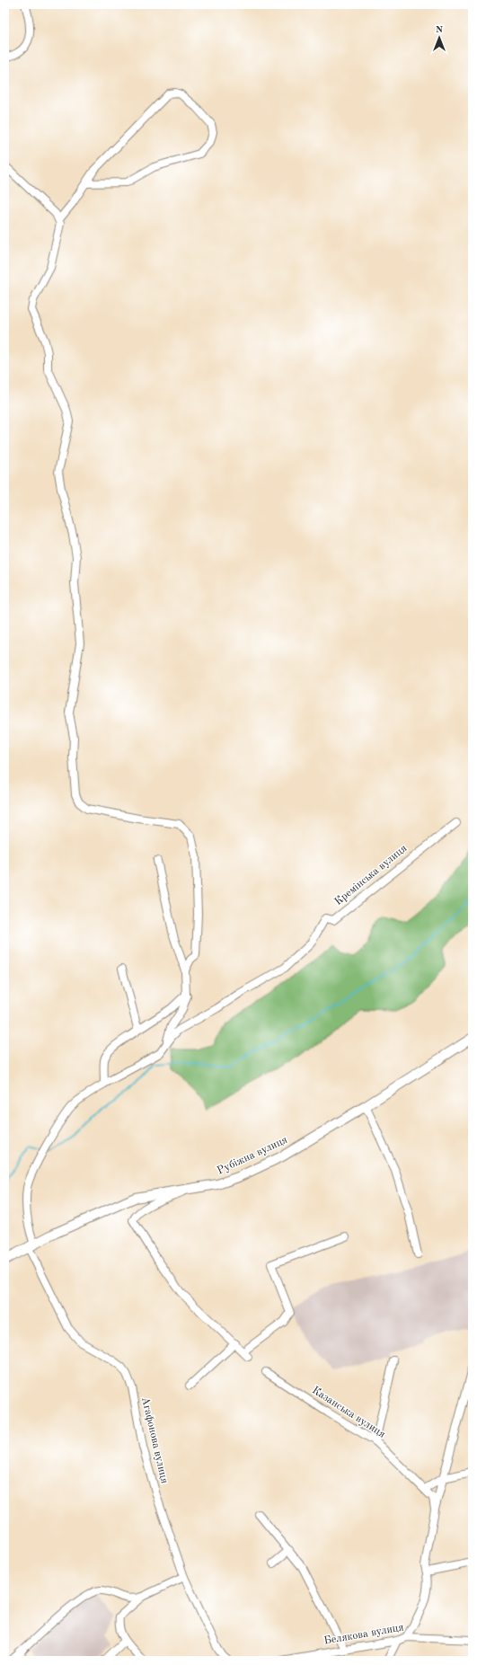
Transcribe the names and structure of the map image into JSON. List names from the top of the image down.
{
  "streets": {
    "street": [
      "Кремінська вулиця",
      "Рубіжна вулиця",
      "Казанська вулиця",
      "Агафонова вулиця",
      "Белякова вулиця"
    ]
  },
  "crossings": [
    ["Кремінська вулиця", "Рубіжна вулиця"],
    ["Кремінська вулиця", "Агафонова вулиця"],
    ["Рубіжна вулиця", "Агафонова вулиця"]
  ],
  "north": "top"
}
